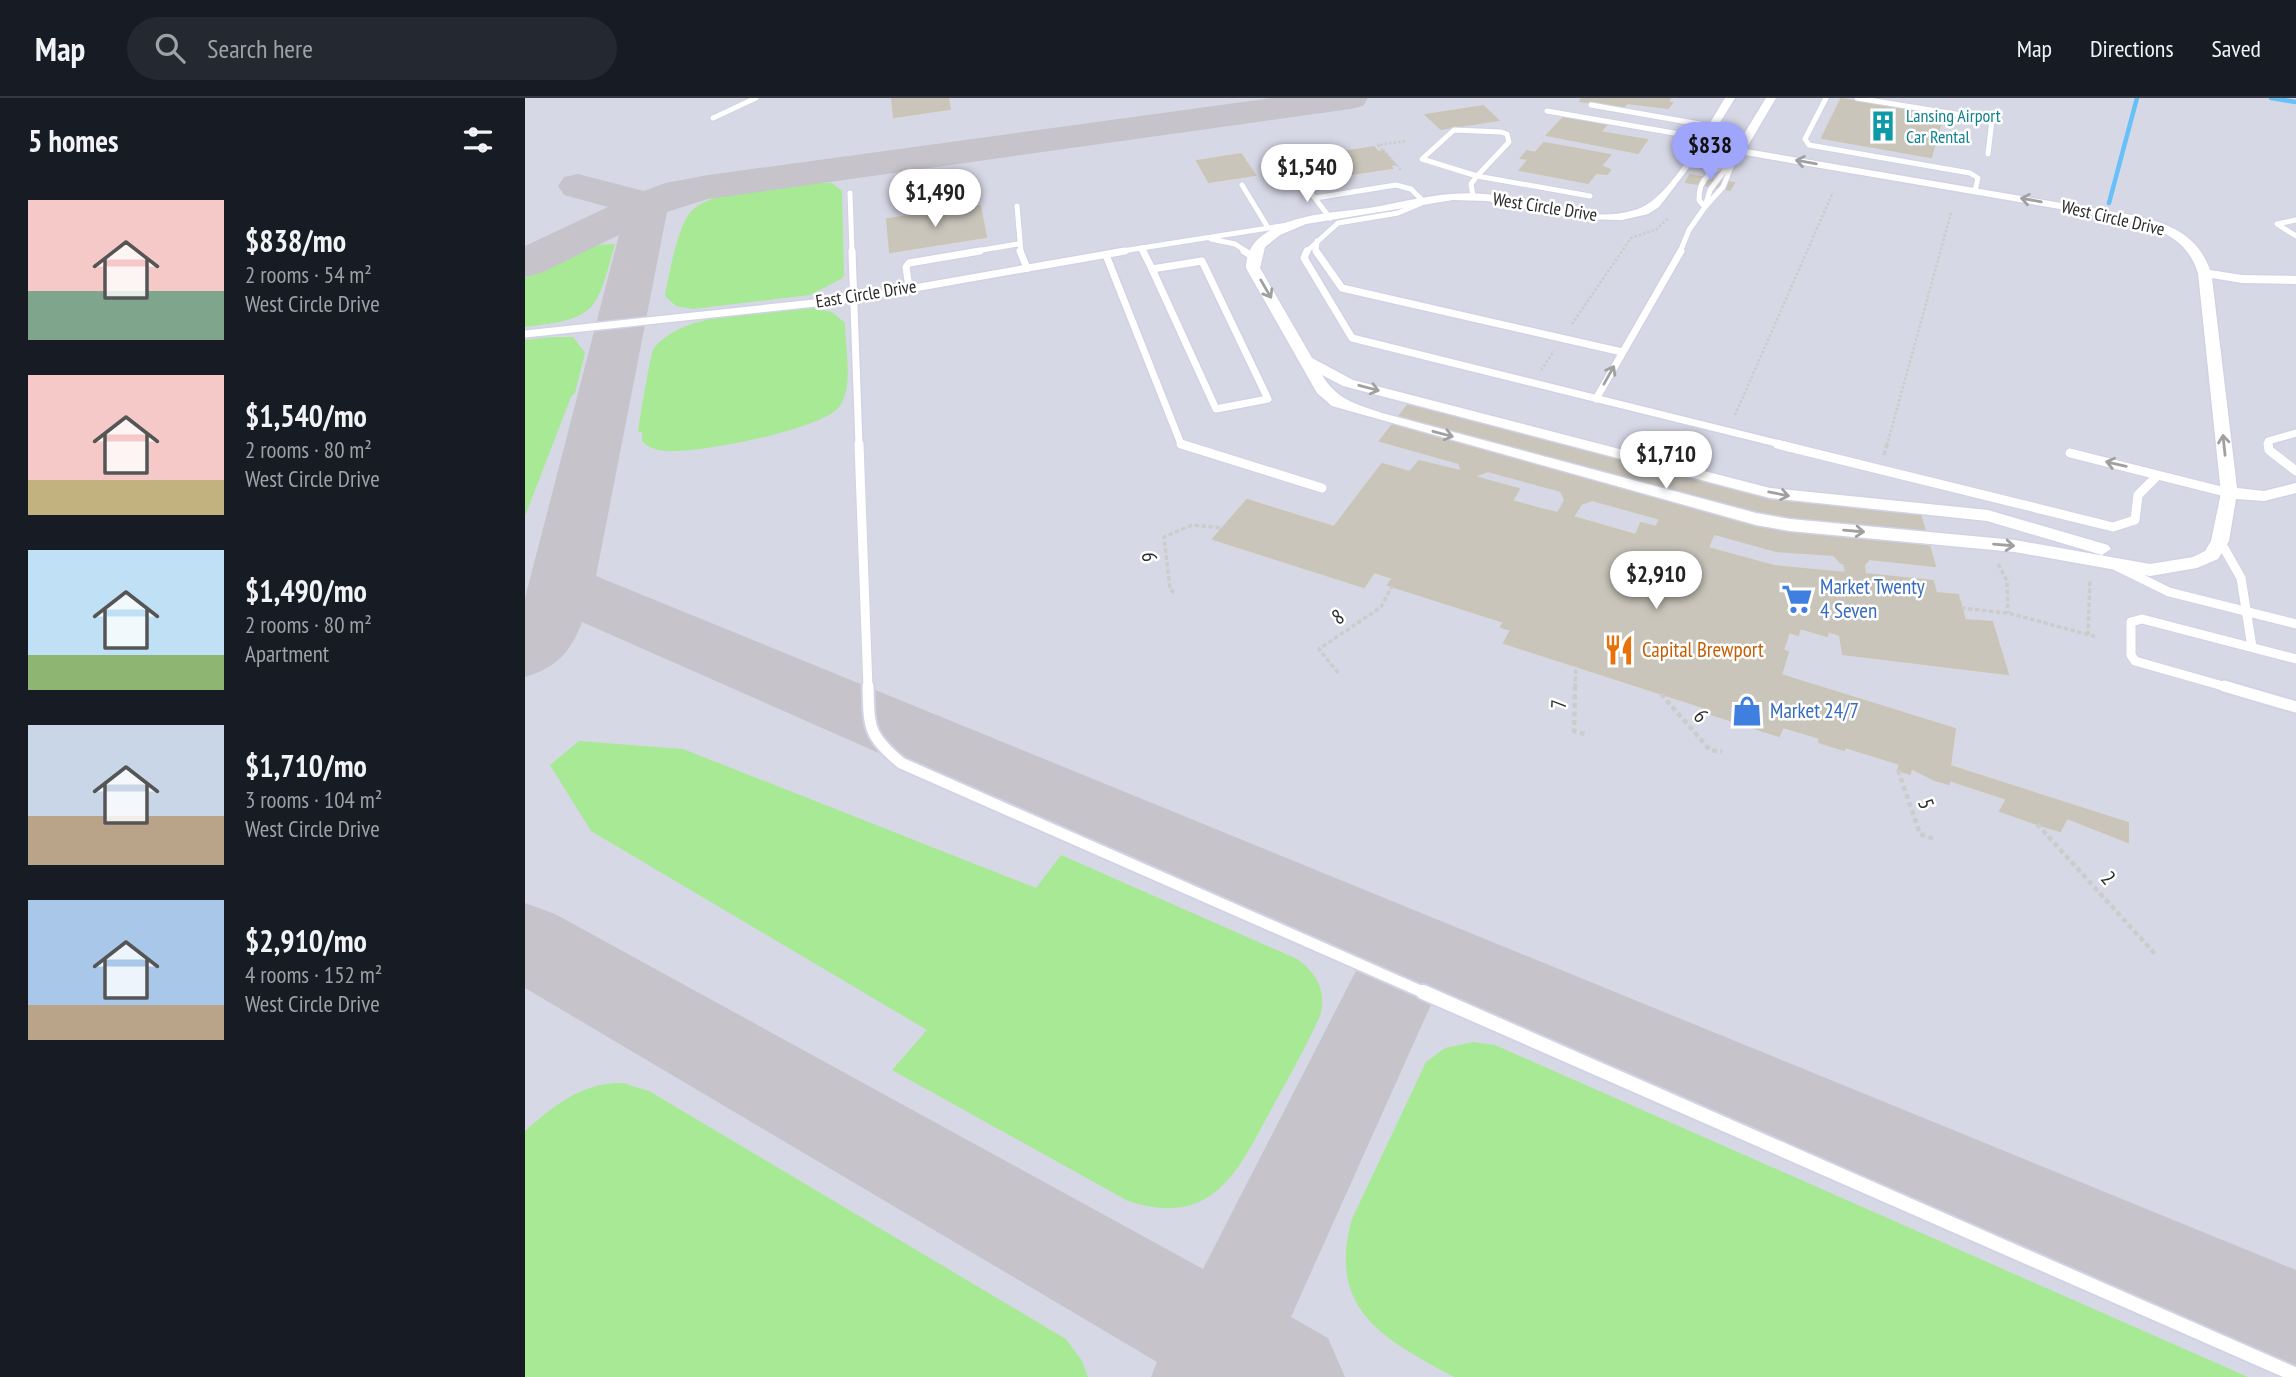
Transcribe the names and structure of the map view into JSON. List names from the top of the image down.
{
  "streets": {
    "street": ["West Circle Drive"],
    "lane": ["East Circle Drive"],
    "path": [
      "9",
      "8",
      "7",
      "6",
      "5",
      "2"
    ]
  },
  "crossings": [
    ["West Circle Drive", "East Circle Drive"]
  ],
  "one_way": ["West Circle Drive"],
  "places": {
    "building": ["Lansing Airport Car Rental"],
    "supermarket": ["Market Twenty 4 Seven"],
    "restaurant": ["Capital Brewport"],
    "shop": ["Market 24/7"]
  },
  "page": {
    "header": "Map",
    "search": "Search here",
    "nav": ["Map", "Directions", "Saved"],
    "heading": "5 homes",
    "price": [
      "$838",
      "$1,540",
      "$1,490",
      "$1,710",
      "$2,910"
    ],
    "list": [
      {
        "name": "$838/mo",
        "note": "2 rooms · 54 m² · West Circle Drive"
      },
      {
        "name": "$1,540/mo",
        "note": "2 rooms · 80 m² · West Circle Drive"
      },
      {
        "name": "$1,490/mo",
        "note": "2 rooms · 80 m² · Apartment"
      },
      {
        "name": "$1,710/mo",
        "note": "3 rooms · 104 m² · West Circle Drive"
      },
      {
        "name": "$2,910/mo",
        "note": "4 rooms · 152 m² · West Circle Drive"
      }
    ]
  }
}
